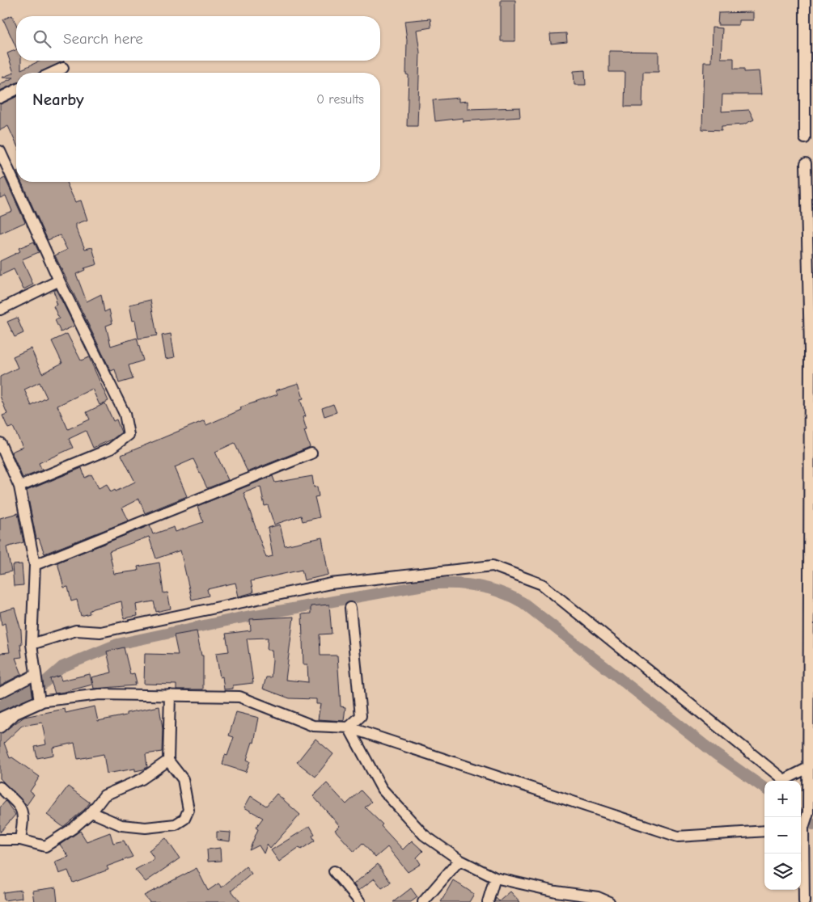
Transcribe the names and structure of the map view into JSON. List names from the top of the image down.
{
  "page": {
    "search": "Search here",
    "heading": ["Nearby", "0 results"],
    "map_buttons": ["+", "−"]
  }
}
